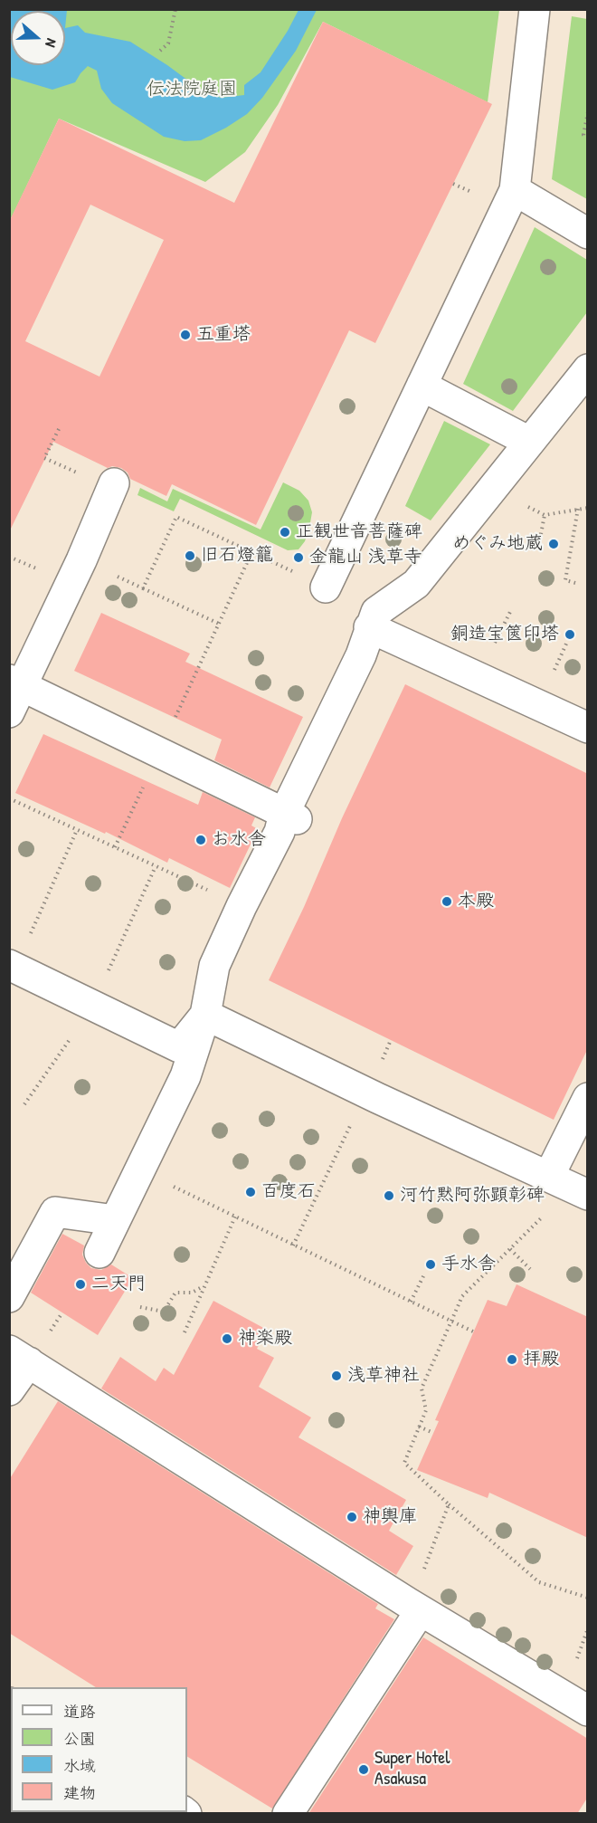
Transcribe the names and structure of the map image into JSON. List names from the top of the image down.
{
  "parks": ["伝法院庭園"],
  "places": [
    "五重塔",
    "正観世音菩薩碑",
    "めぐみ地蔵",
    "旧石燈籠",
    "金龍山 浅草寺",
    "銅造宝篋印塔",
    "お水舎",
    "本殿",
    "百度石",
    "河竹黙阿弥顕彰碑",
    "手水舎",
    "二天門",
    "神楽殿",
    "拝殿",
    "浅草神社",
    "神輿庫",
    "Super Hotel Asakusa"
  ],
  "legend": [
    "道路",
    "公園",
    "水域",
    "建物"
  ],
  "north": "right"
}
